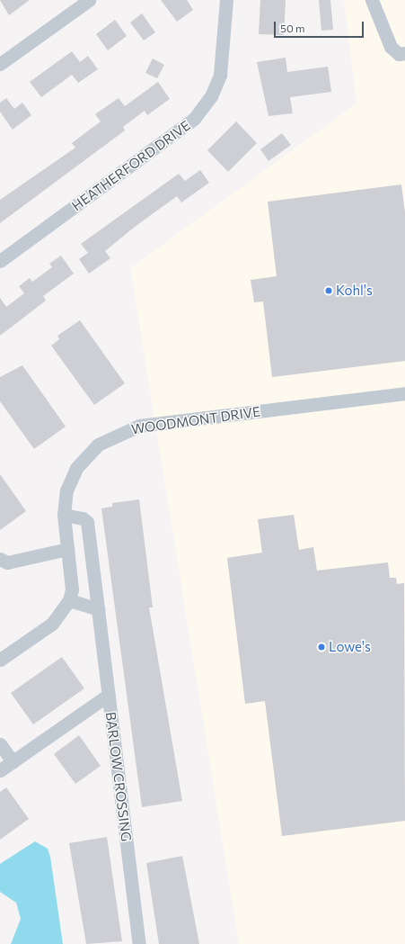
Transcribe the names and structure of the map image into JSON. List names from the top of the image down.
{
  "streets": {
    "street": ["HEATHERFORD DRIVE", "WOODMONT DRIVE", "BARLOW CROSSING"]
  },
  "crossings": [
    ["WOODMONT DRIVE", "BARLOW CROSSING"]
  ],
  "places": ["Kohl's", "Lowe's"],
  "scale_bar": "50 m"
}
